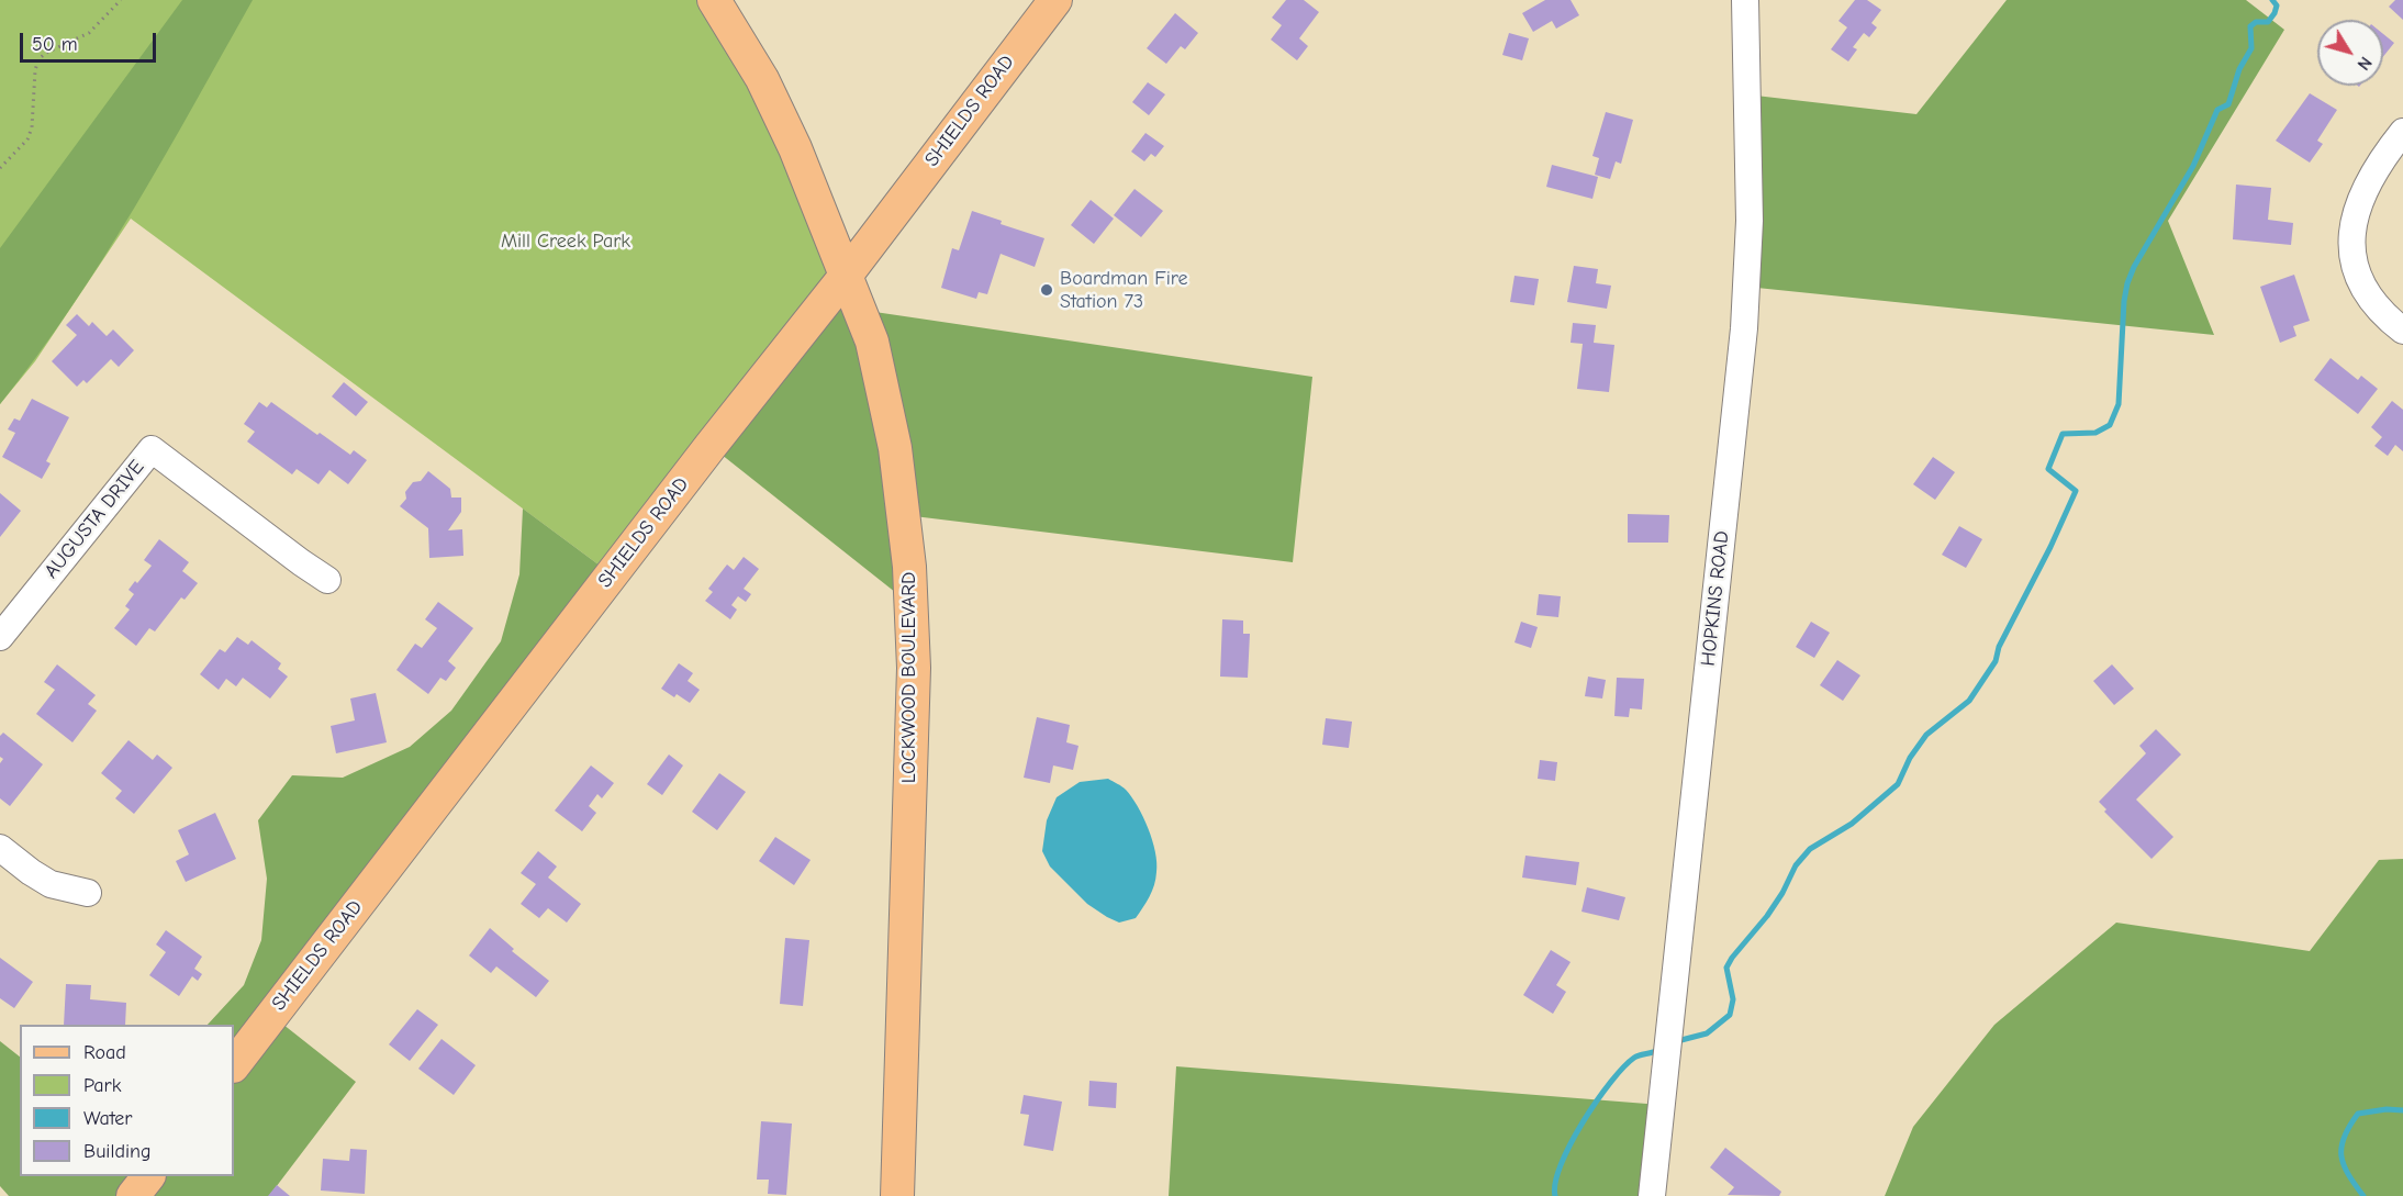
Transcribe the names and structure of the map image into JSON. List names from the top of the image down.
{
  "streets": {
    "main road": ["SHIELDS ROAD", "LOCKWOOD BOULEVARD"],
    "street": ["AUGUSTA DRIVE", "HOPKINS ROAD"]
  },
  "crossings": [
    ["SHIELDS ROAD", "LOCKWOOD BOULEVARD"]
  ],
  "parks": ["Mill Creek Park"],
  "places": ["Boardman Fire Station 73"],
  "legend": [
    "Road",
    "Park",
    "Water",
    "Building"
  ],
  "scale_bar": "50 m",
  "north": "bottom right"
}
